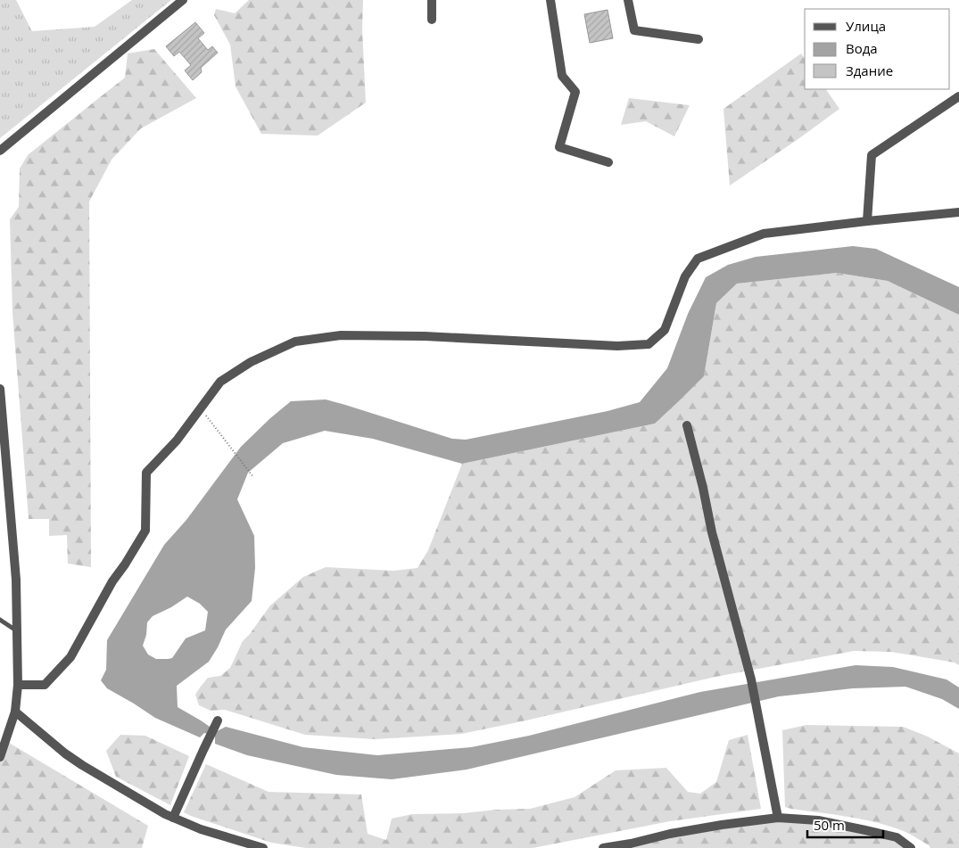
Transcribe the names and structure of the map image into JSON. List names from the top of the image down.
{
  "legend": ["Улица", "Вода", "Здание"],
  "scale_bar": "50 m"
}
